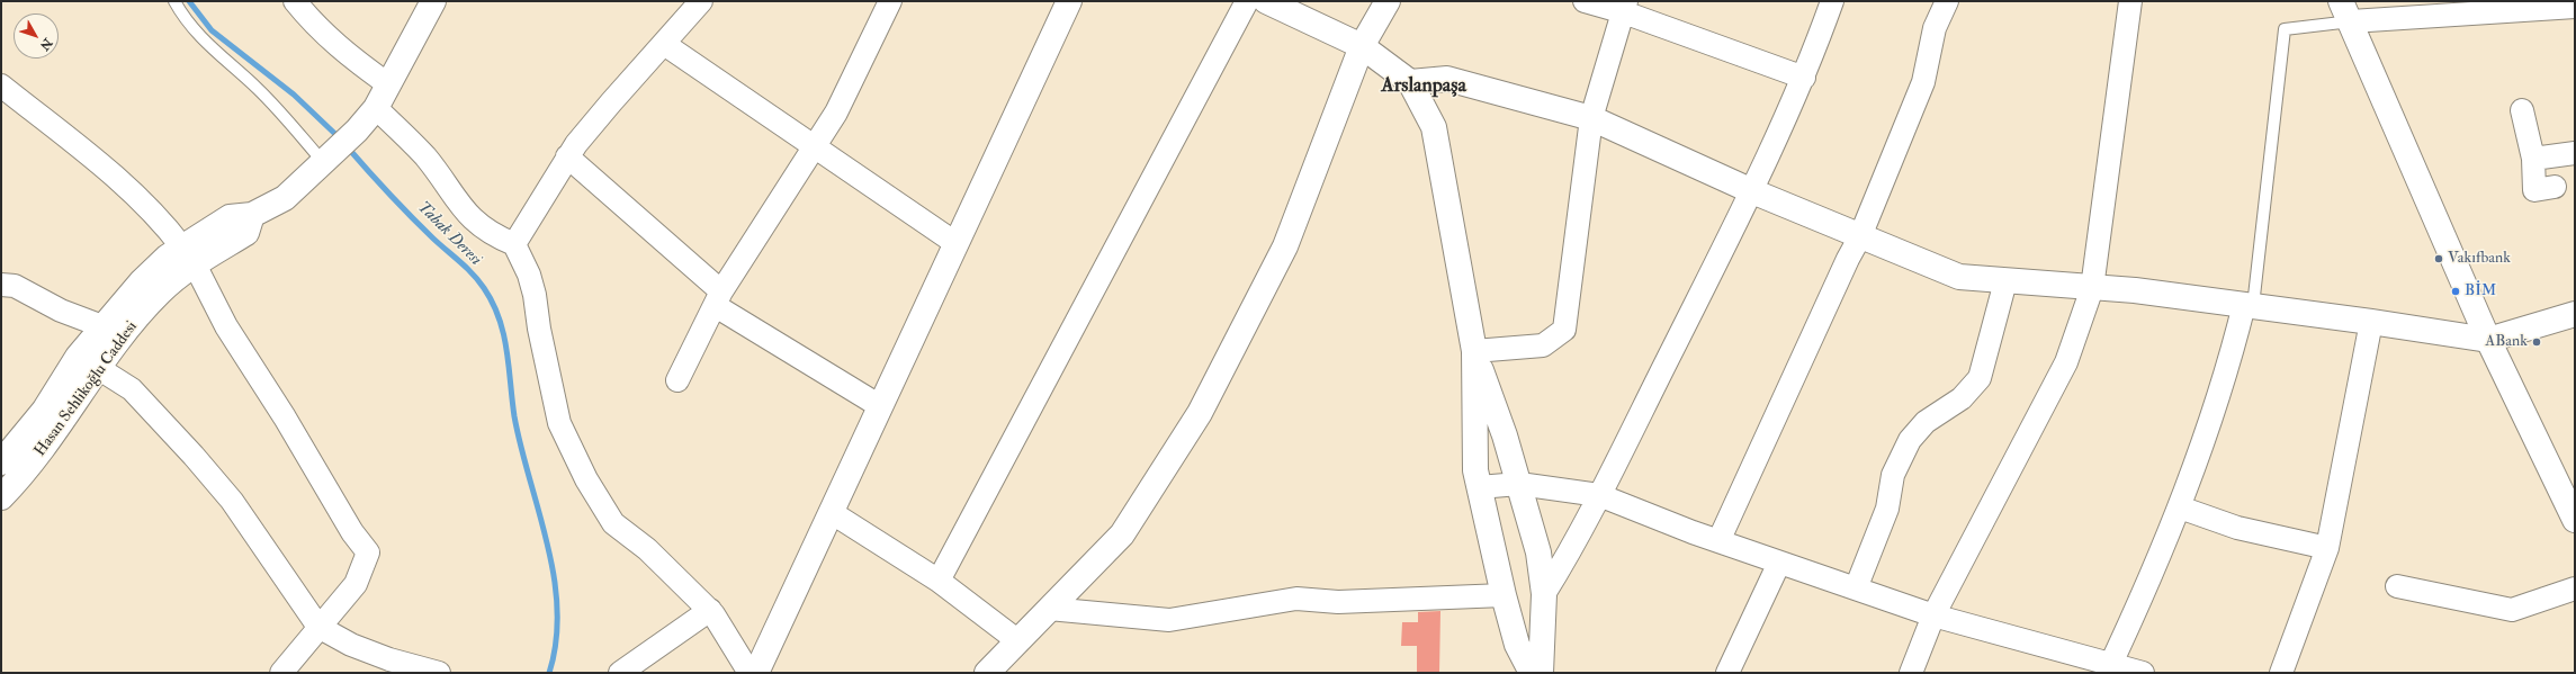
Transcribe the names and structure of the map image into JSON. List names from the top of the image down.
{
  "streets": {
    "street": ["Hasan Sehlikoğlu Caddesi"]
  },
  "districts": ["Arslanpaşa"],
  "water": ["Tabak Deresi"],
  "places": ["Vakıfbank", "BİM", "ABank"],
  "north": "bottom right"
}
